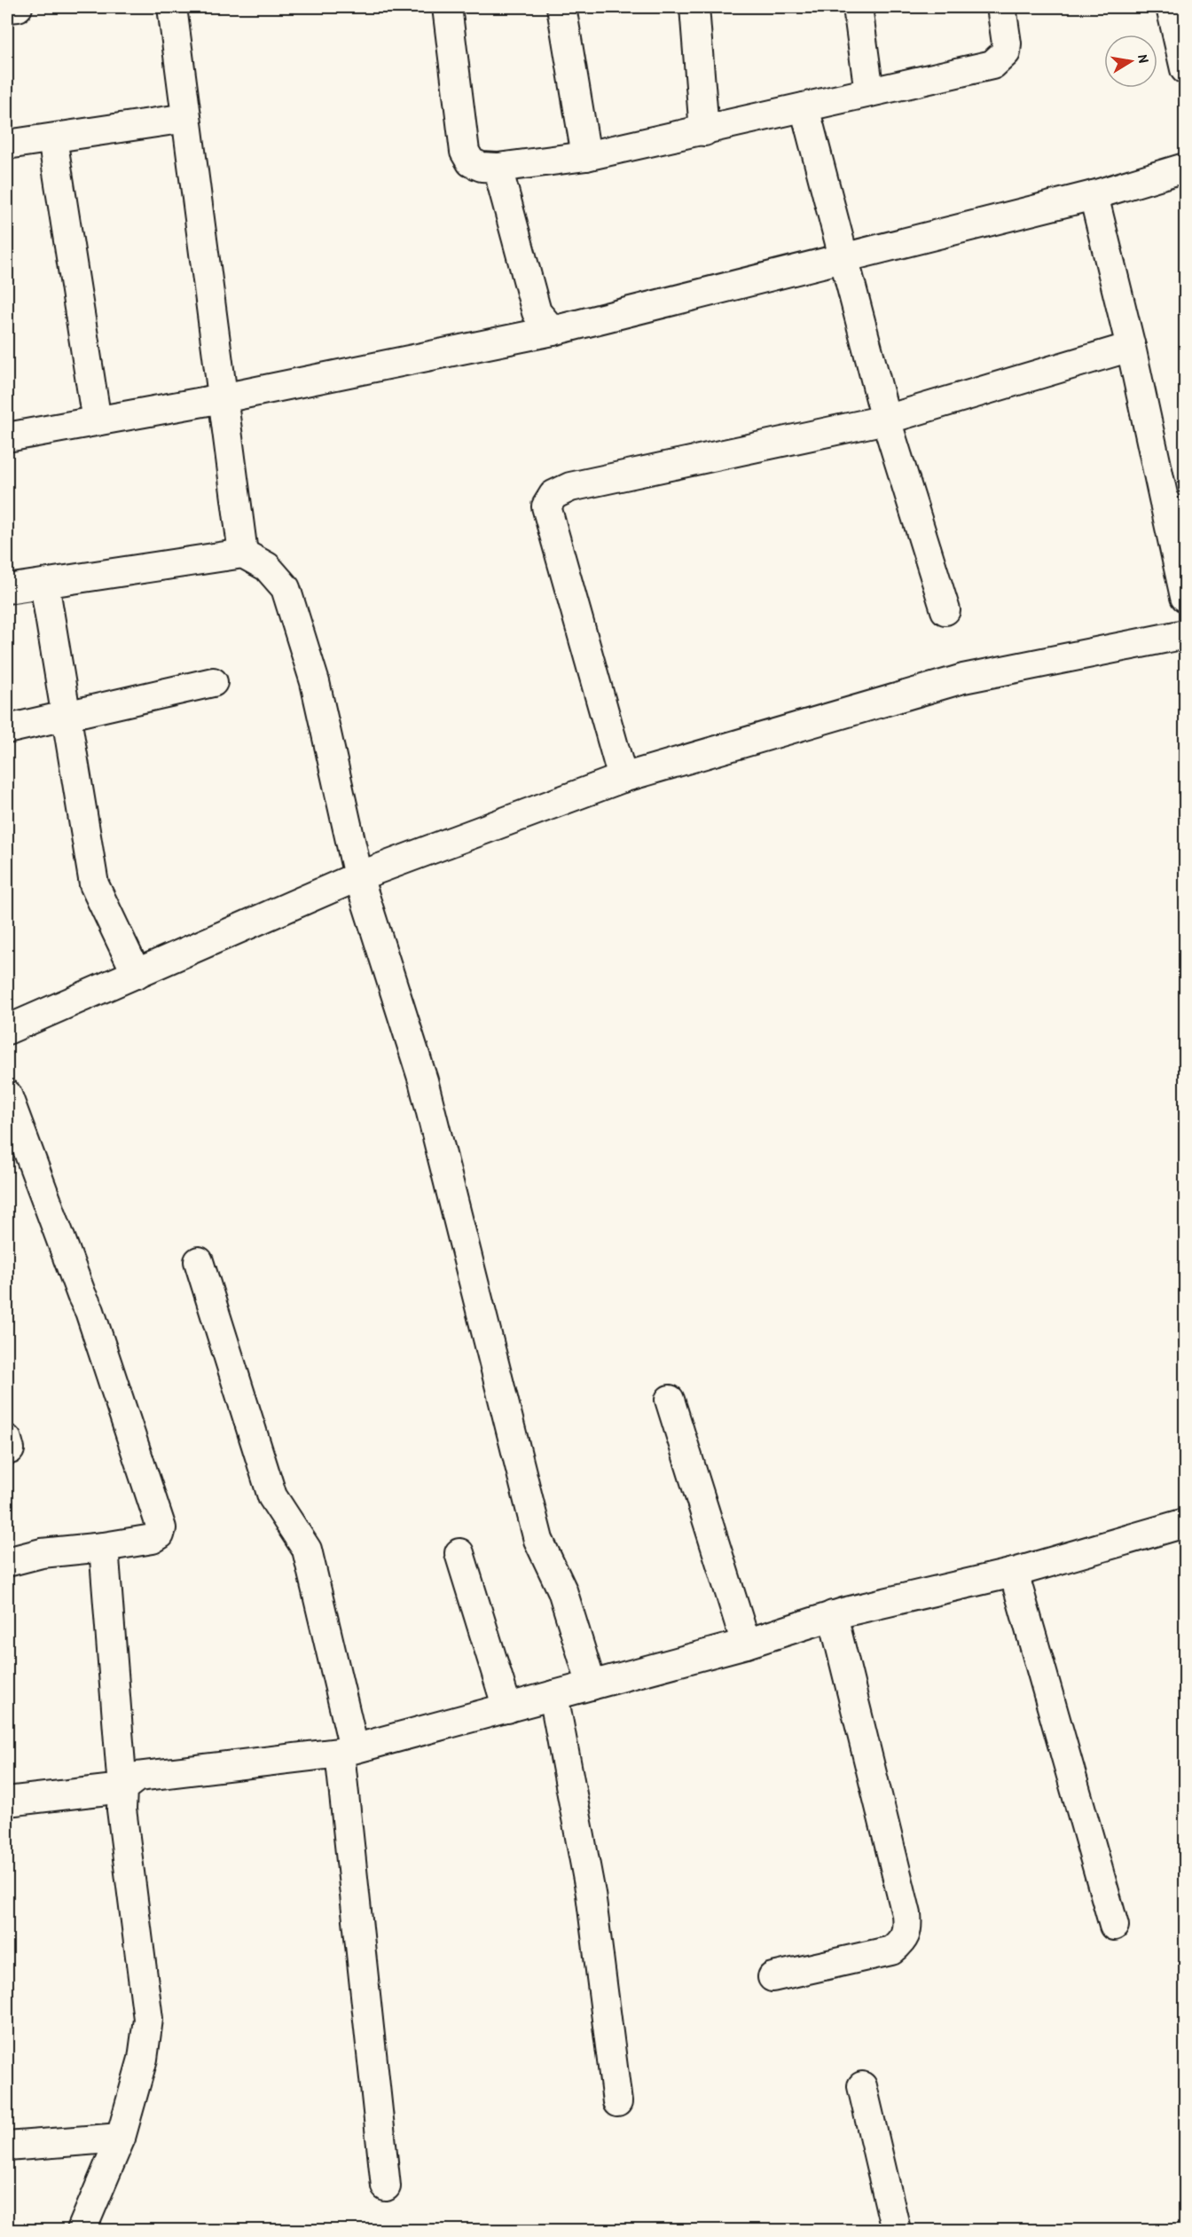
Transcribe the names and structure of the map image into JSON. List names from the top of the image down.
{
  "north": "right"
}
